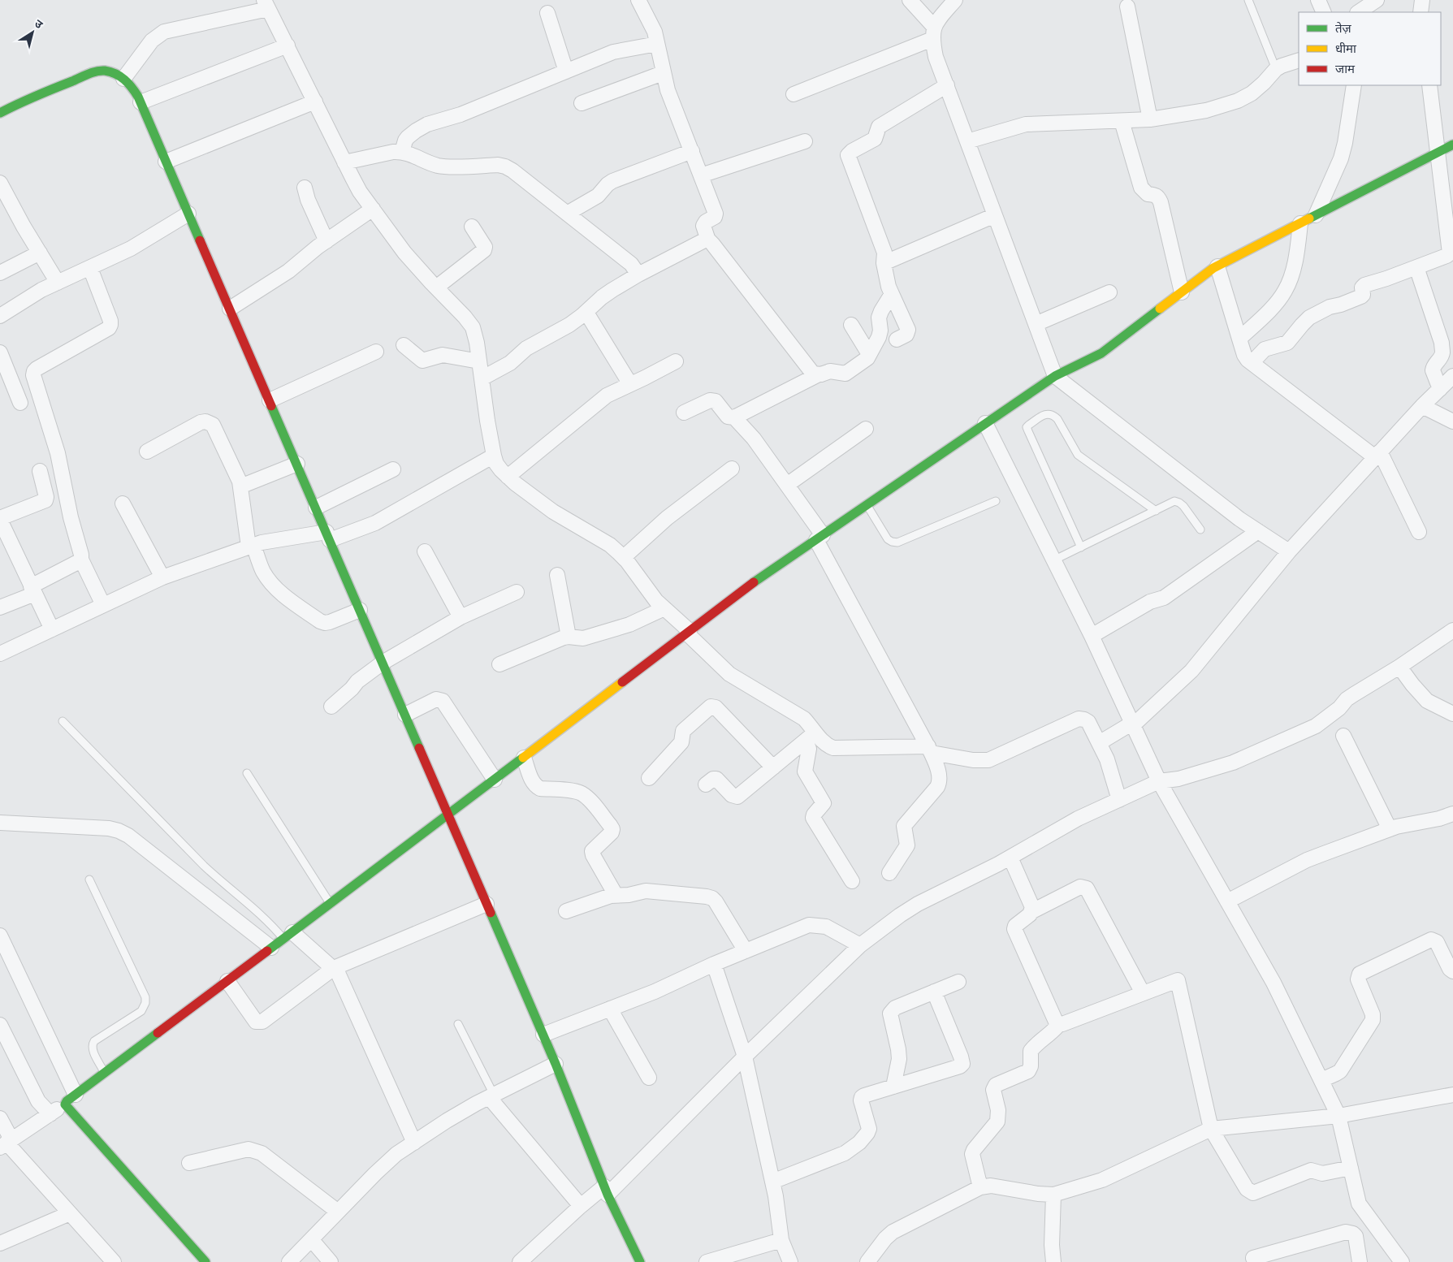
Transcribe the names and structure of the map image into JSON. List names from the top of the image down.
{
  "legend": ["तेज़", "धीमा", "जाम"],
  "north": "top right"
}
